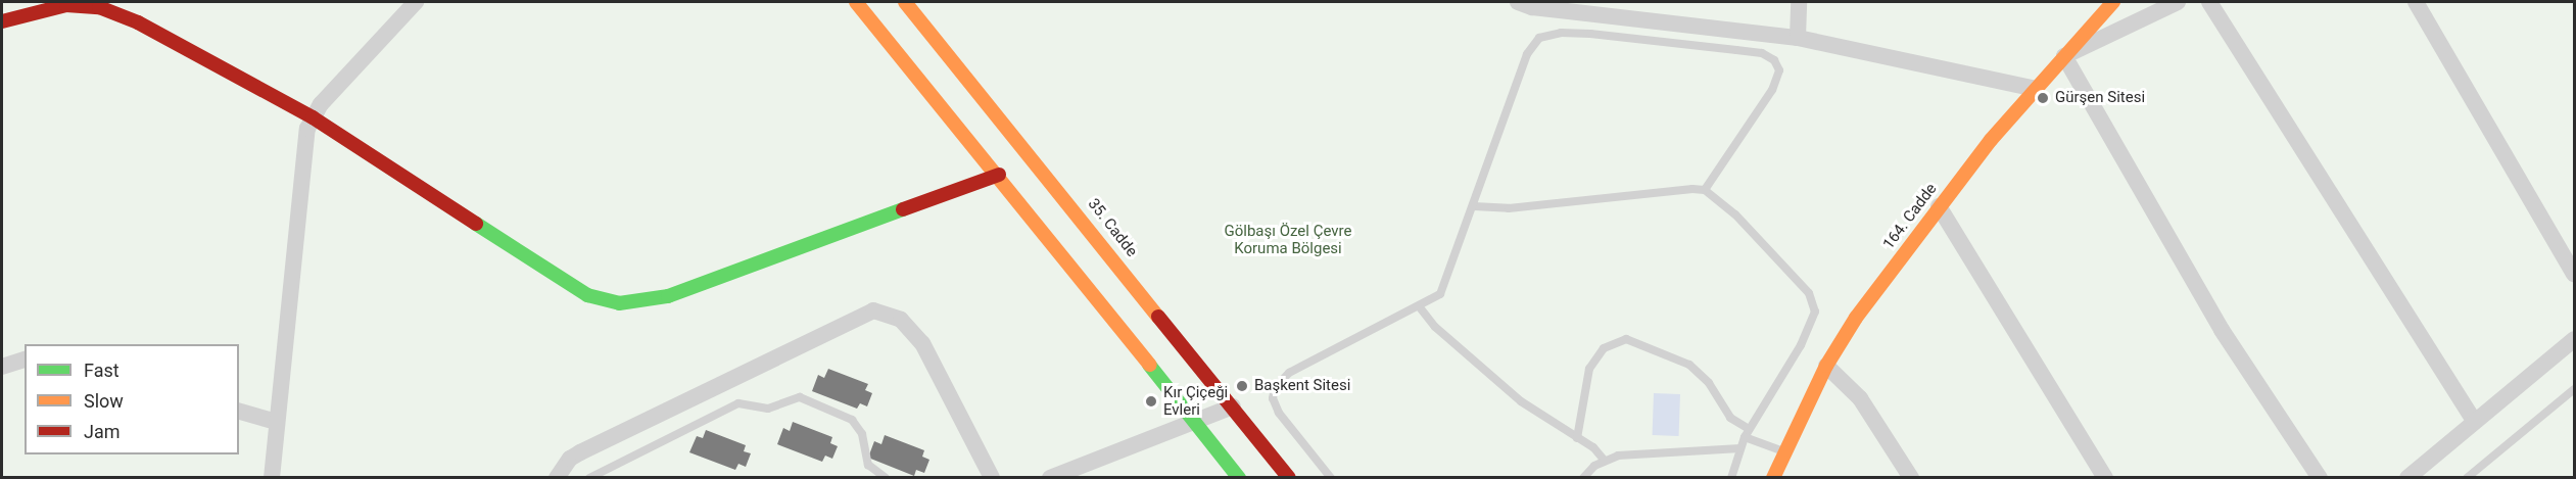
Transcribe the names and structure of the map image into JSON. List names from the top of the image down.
{
  "streets": {
    "street": ["164. Cadde", "35. Cadde"]
  },
  "parks": ["Gölbaşı Özel Çevre Koruma Bölgesi"],
  "places": ["Gürşen Sitesi", "Başkent Sitesi", "Kır Çiçeği Evleri"],
  "legend": ["Fast", "Slow", "Jam"]
}
